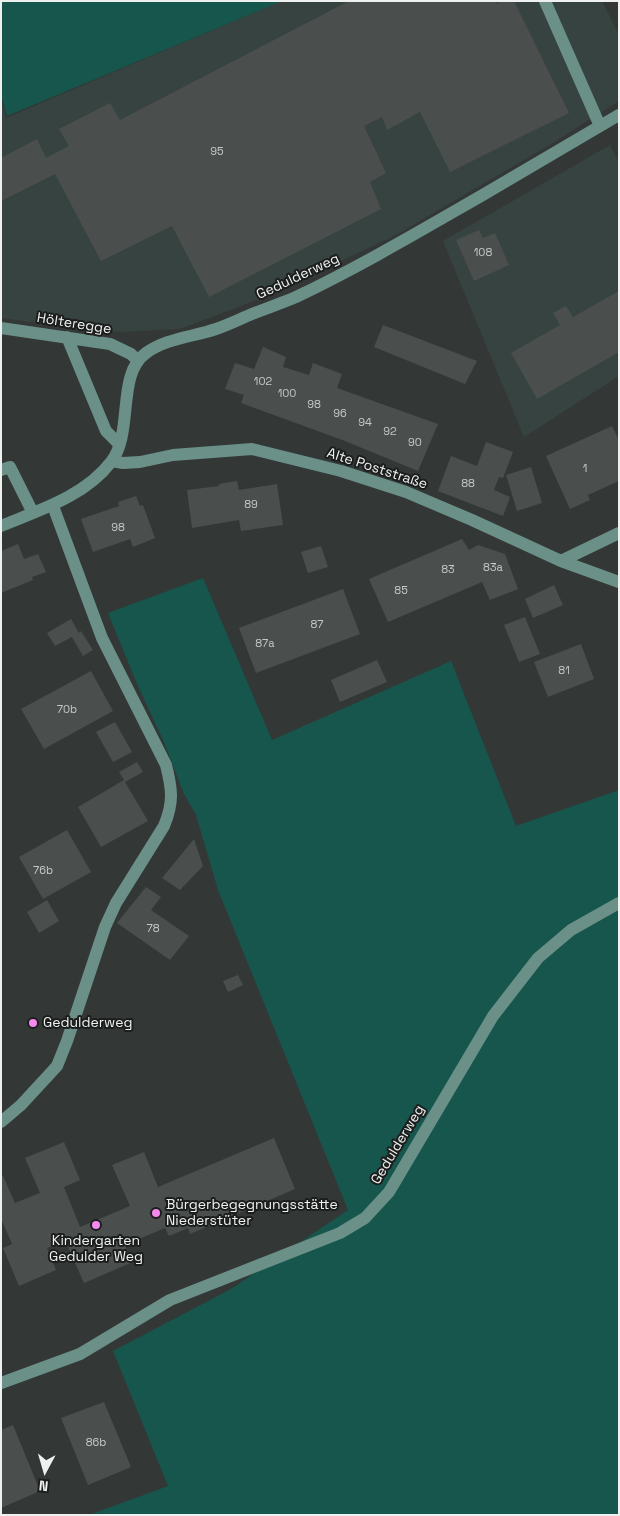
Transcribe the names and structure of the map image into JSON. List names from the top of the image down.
{
  "streets": {
    "street": ["Gedulderweg", "Hölteregge", "Alte Poststraße"]
  },
  "crossings": [
    ["Gedulderweg", "Hölteregge"]
  ],
  "places": ["Gedulderweg", "Bürgerbegegnungsstätte Niederstüter", "Kindergarten Gedulder Weg"],
  "house_numbers": [
    "95",
    "108",
    "102",
    "100",
    "98",
    "96",
    "94",
    "92",
    "90",
    "1",
    "88",
    "89",
    "98",
    "83a",
    "83",
    "85",
    "87",
    "87a",
    "81",
    "70b",
    "76b",
    "78",
    "86b"
  ],
  "north": "bottom"
}
